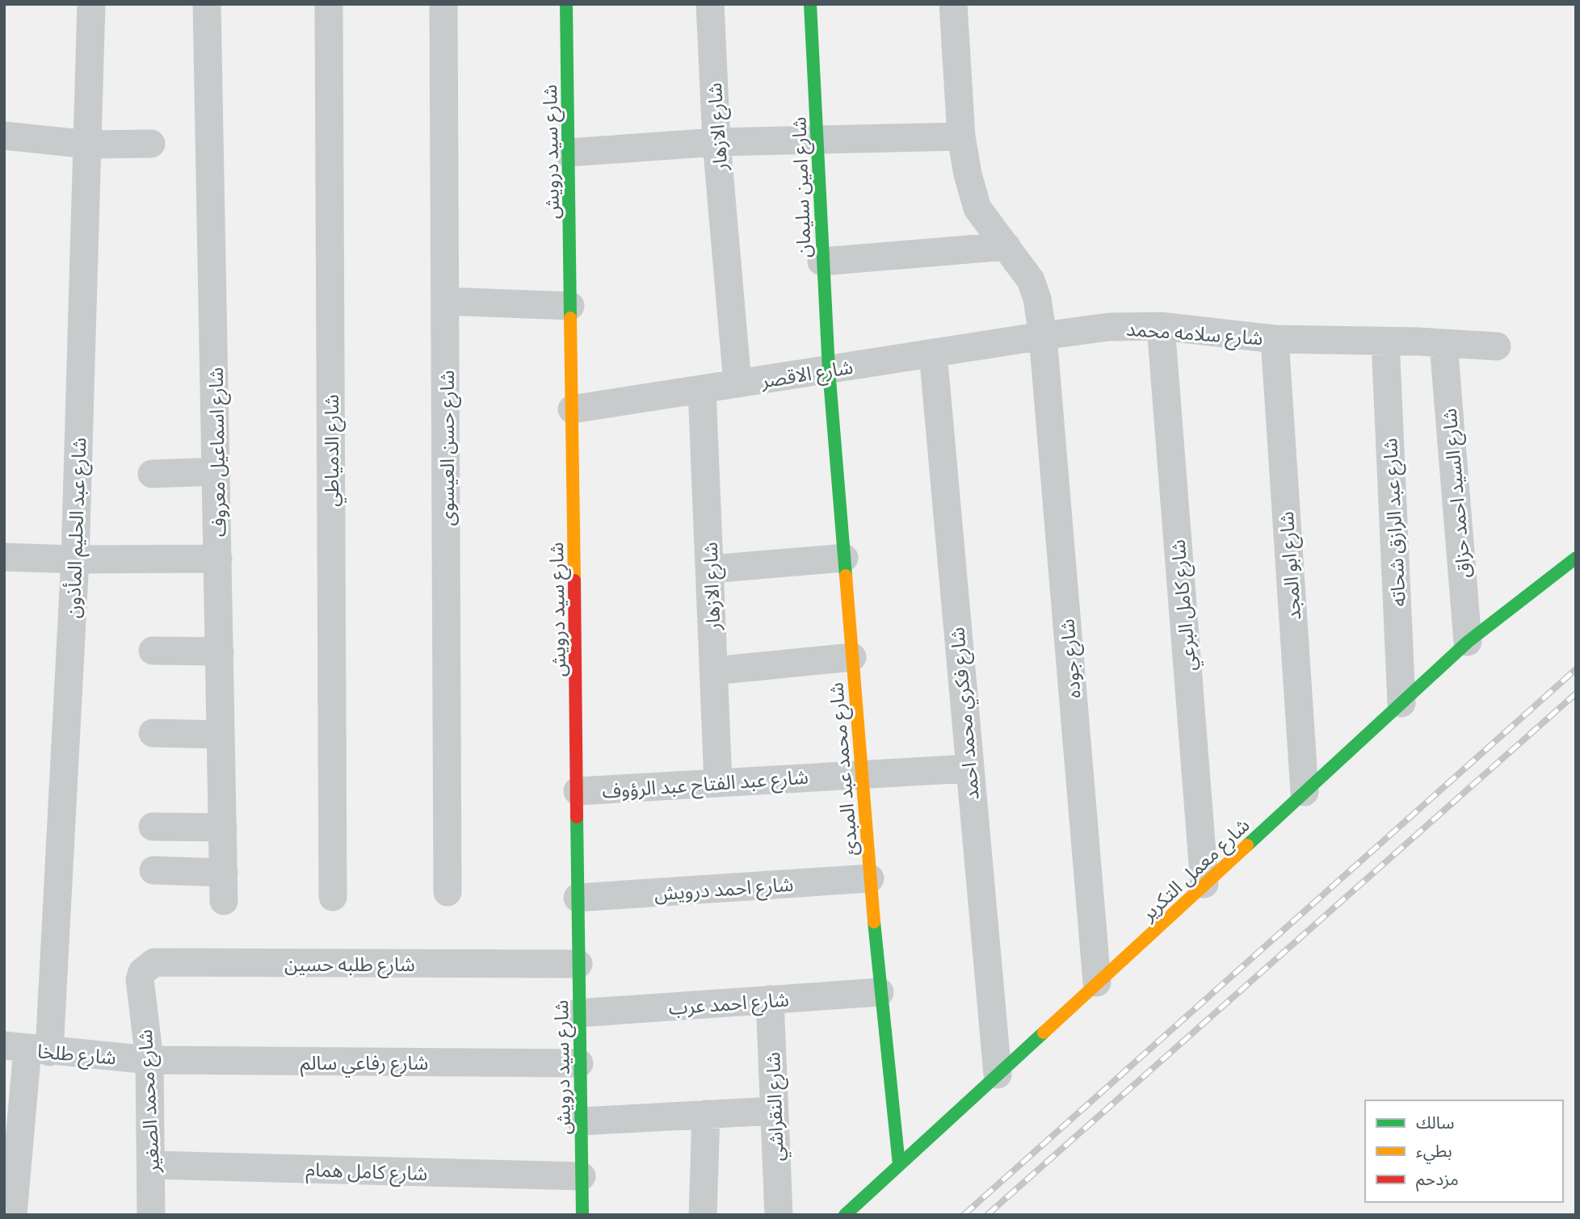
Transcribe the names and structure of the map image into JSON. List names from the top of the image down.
{
  "streets": {
    "street": [
      "شارع الازهار",
      "شارع سيد درويش",
      "شارع امين سليمان",
      "شارع سلامه محمد",
      "شارع الاقصر",
      "شارع حسن العيسوى",
      "شارع الدمياطي",
      "شارع اسماعيل معروف",
      "شارع السيد احمد حزاق",
      "شارع عبد الرازق شحاته",
      "شارع عبد الحليم المأذون",
      "شارع ابو المجد",
      "شارع كامل البرعي",
      "شارع جوده",
      "شارع فكري محمد احمد",
      "شارع محمد عبد المبدئ",
      "شارع عبد الفتاح عبد الرؤوف",
      "شارع معمل التكرير",
      "شارع احمد درويش",
      "شارع طلبه حسين",
      "شارع احمد عرب",
      "شارع طلخا",
      "شارع رفاعي سالم",
      "شارع محمد الصغير",
      "شارع النقراشي",
      "شارع كامل همام"
    ]
  },
  "crossings": [
    ["شارع الازهار", "شارع الاقصر"],
    ["شارع الازهار", "شارع عبد الفتاح عبد الرؤوف"],
    ["شارع سيد درويش", "شارع الاقصر"],
    ["شارع سيد درويش", "شارع عبد الفتاح عبد الرؤوف"],
    ["شارع سيد درويش", "شارع احمد درويش"],
    ["شارع سيد درويش", "شارع طلبه حسين"],
    ["شارع سيد درويش", "شارع احمد عرب"],
    ["شارع سيد درويش", "شارع رفاعي سالم"],
    ["شارع سيد درويش", "شارع كامل همام"],
    ["شارع امين سليمان", "شارع الاقصر"],
    ["شارع امين سليمان", "شارع محمد عبد المبدئ"],
    ["شارع سلامه محمد", "شارع الاقصر"],
    ["شارع سلامه محمد", "شارع السيد احمد حزاق"],
    ["شارع سلامه محمد", "شارع عبد الرازق شحاته"],
    ["شارع سلامه محمد", "شارع ابو المجد"],
    ["شارع سلامه محمد", "شارع كامل البرعي"],
    ["شارع سلامه محمد", "شارع جوده"],
    ["شارع الاقصر", "شارع جوده"],
    ["شارع الاقصر", "شارع فكري محمد احمد"],
    ["شارع الاقصر", "شارع محمد عبد المبدئ"],
    ["شارع السيد احمد حزاق", "شارع معمل التكرير"],
    ["شارع عبد الرازق شحاته", "شارع معمل التكرير"],
    ["شارع عبد الحليم المأذون", "شارع طلخا"],
    ["شارع ابو المجد", "شارع معمل التكرير"],
    ["شارع كامل البرعي", "شارع معمل التكرير"],
    ["شارع جوده", "شارع معمل التكرير"],
    ["شارع فكري محمد احمد", "شارع عبد الفتاح عبد الرؤوف"],
    ["شارع فكري محمد احمد", "شارع معمل التكرير"],
    ["شارع محمد عبد المبدئ", "شارع عبد الفتاح عبد الرؤوف"],
    ["شارع محمد عبد المبدئ", "شارع معمل التكرير"],
    ["شارع محمد عبد المبدئ", "شارع احمد درويش"],
    ["شارع محمد عبد المبدئ", "شارع احمد عرب"],
    ["شارع طلبه حسين", "شارع محمد الصغير"],
    ["شارع احمد عرب", "شارع النقراشي"],
    ["شارع طلخا", "شارع رفاعي سالم"],
    ["شارع طلخا", "شارع محمد الصغير"],
    ["شارع رفاعي سالم", "شارع محمد الصغير"],
    ["شارع محمد الصغير", "شارع كامل همام"]
  ],
  "legend": ["سالك", "بطيء", "مزدحم"]
}
